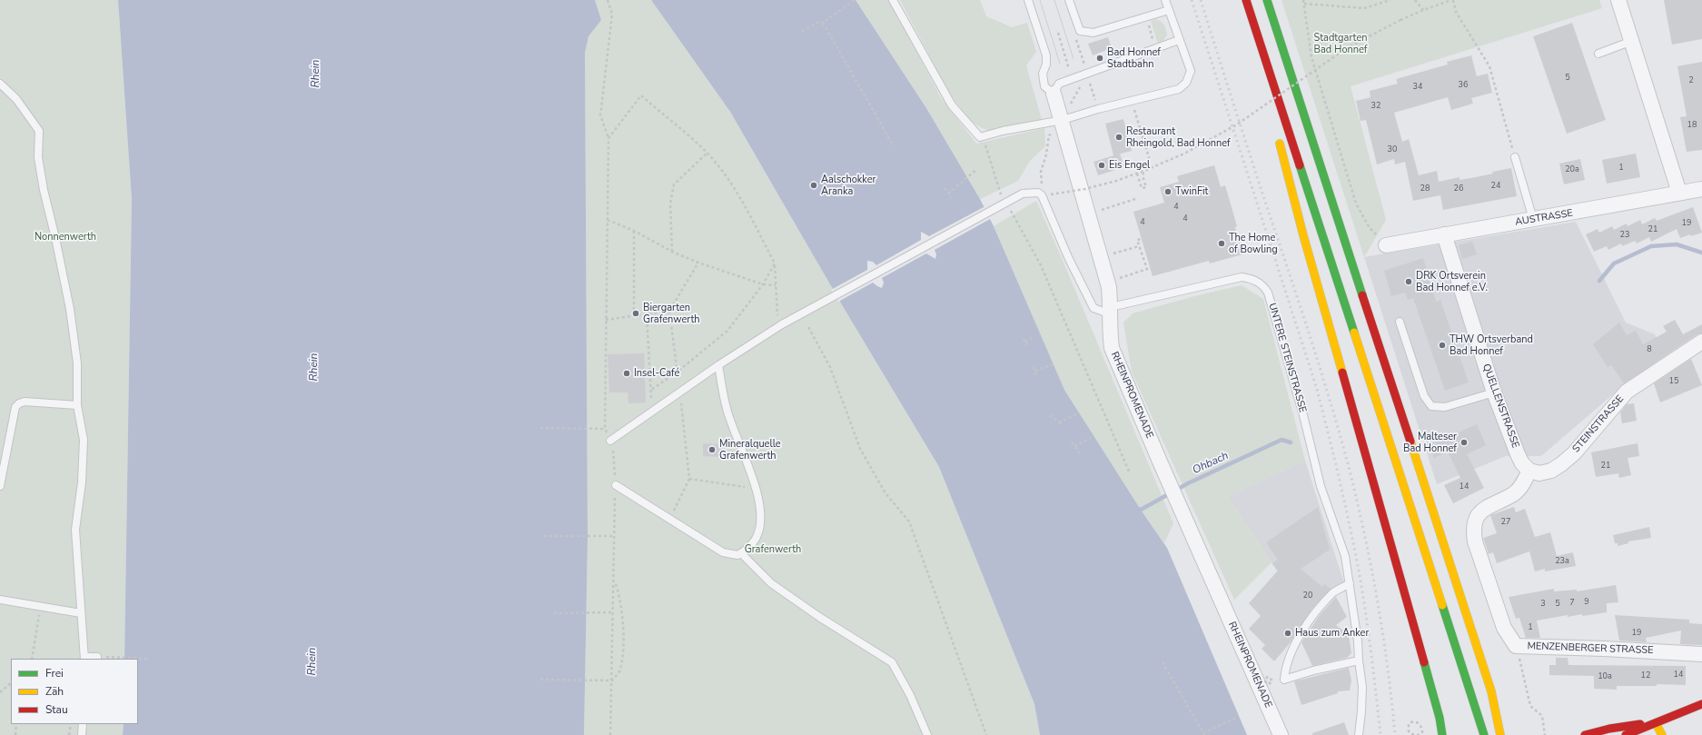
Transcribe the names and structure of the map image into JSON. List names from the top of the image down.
{
  "streets": {
    "street": [
      "AUSTRASSE",
      "RHEINPROMENADE",
      "QUELLENSTRASSE",
      "STEINSTRASSE",
      "MENZENBERGER STRASSE"
    ],
    "lane": ["UNTERE STEINSTRASSE"]
  },
  "crossings": [
    ["AUSTRASSE", "QUELLENSTRASSE"],
    ["UNTERE STEINSTRASSE", "RHEINPROMENADE"],
    ["QUELLENSTRASSE", "STEINSTRASSE"],
    ["QUELLENSTRASSE", "MENZENBERGER STRASSE"],
    ["STEINSTRASSE", "MENZENBERGER STRASSE"]
  ],
  "water": ["Rhein", "Ohbach"],
  "parks": ["Stadtgarten Bad Honnef", "Nonnenwerth", "Grafenwerth"],
  "places": [
    "Bad Honnef Stadtbahn",
    "Restaurant Rheingold, Bad Honnef",
    "Eis Engel",
    "Aalschokker Aranka",
    "TwinFit",
    "The Home of Bowling",
    "DRK Ortsverein Bad Honnef e.V.",
    "Biergarten Grafenwerth",
    "THW Ortsverband Bad Honnef",
    "Insel-Café",
    "Malteser Bad Honnef",
    "Mineralquelle Grafenwerth",
    "Haus zum Anker"
  ],
  "house_numbers": [
    "5",
    "2",
    "36",
    "34",
    "32",
    "18",
    "30",
    "1",
    "20a",
    "24",
    "28",
    "26",
    "4",
    "4",
    "4",
    "19",
    "21",
    "23",
    "8",
    "15",
    "21",
    "14",
    "27",
    "23a",
    "20",
    "9",
    "7",
    "3",
    "5",
    "1",
    "19",
    "14",
    "12",
    "10a"
  ],
  "legend": ["Frei", "Zäh", "Stau"]
}
